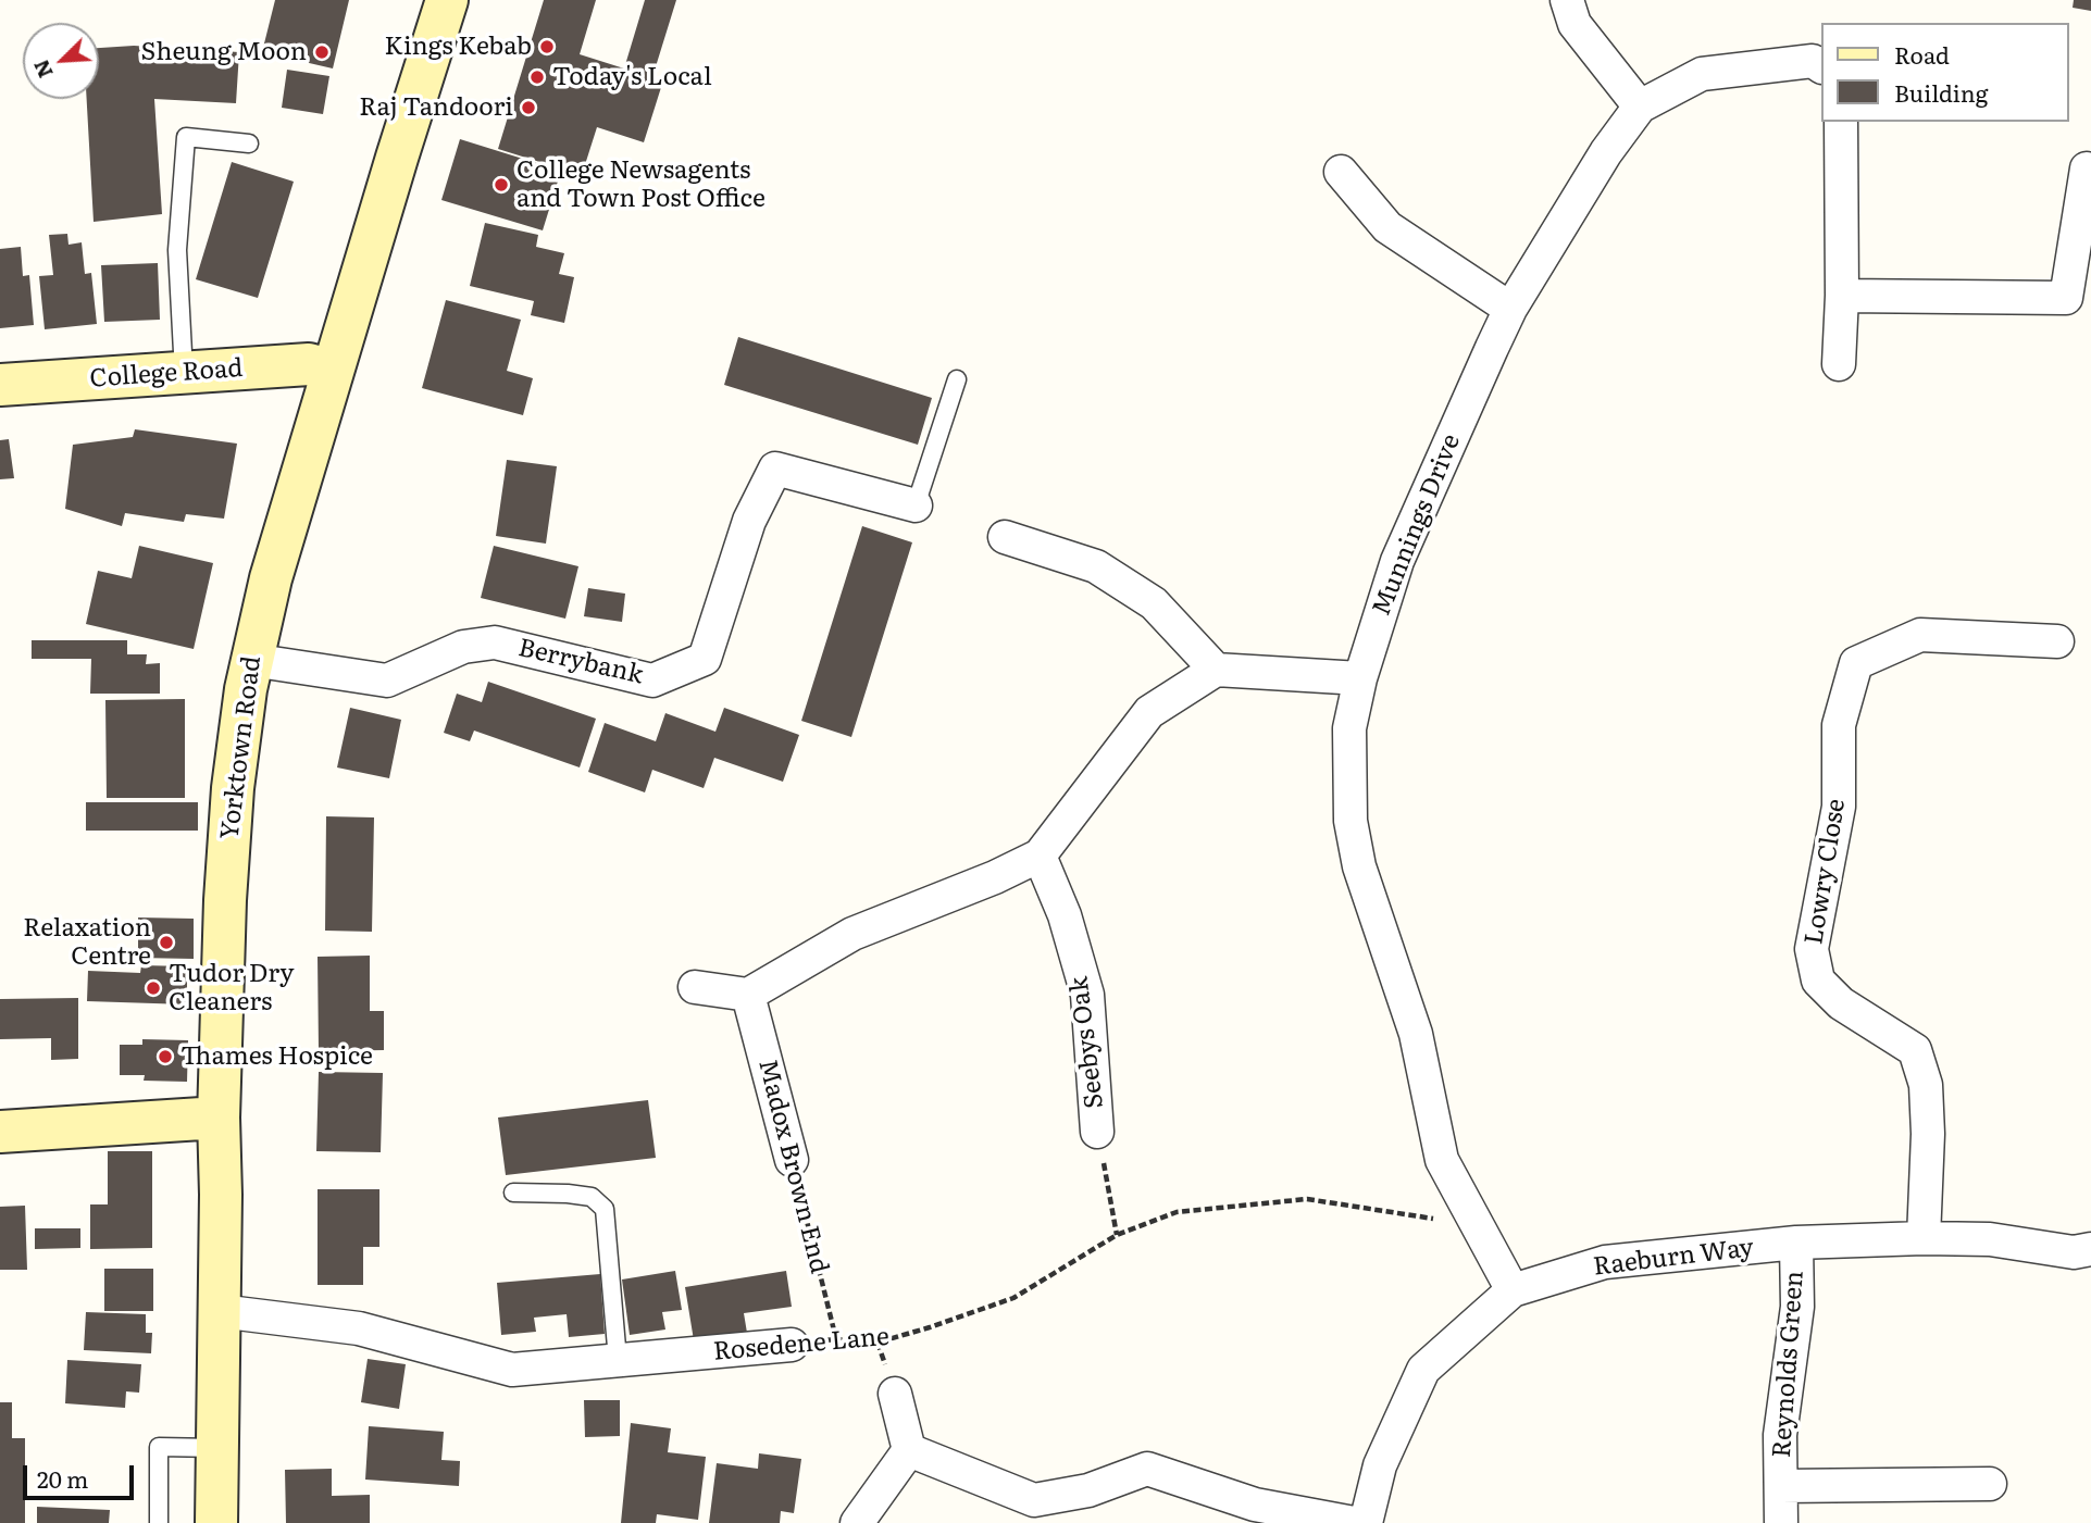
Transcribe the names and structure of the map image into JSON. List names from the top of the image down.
{
  "streets": {
    "street": [
      "College Road",
      "Munnings Drive",
      "Berrybank",
      "Yorktown Road",
      "Lowry Close",
      "Seebys Oak",
      "Madox Brown End",
      "Raeburn Way",
      "Rosedene Lane",
      "Reynolds Green"
    ]
  },
  "crossings": [
    ["College Road", "Yorktown Road"],
    ["Munnings Drive", "Raeburn Way"],
    ["Berrybank", "Yorktown Road"],
    ["Yorktown Road", "Rosedene Lane"],
    ["Lowry Close", "Raeburn Way"],
    ["Seebys Oak", "Rosedene Lane"],
    ["Madox Brown End", "Rosedene Lane"],
    ["Raeburn Way", "Reynolds Green"]
  ],
  "places": [
    "Kings Kebab",
    "Sheung Moon",
    "Today's Local",
    "Raj Tandoori",
    "College Newsagents and Town Post Office",
    "Relaxation Centre",
    "Tudor Dry Cleaners",
    "Thames Hospice"
  ],
  "legend": ["Road", "Building"],
  "scale_bar": "20 m",
  "north": "bottom left"
}
